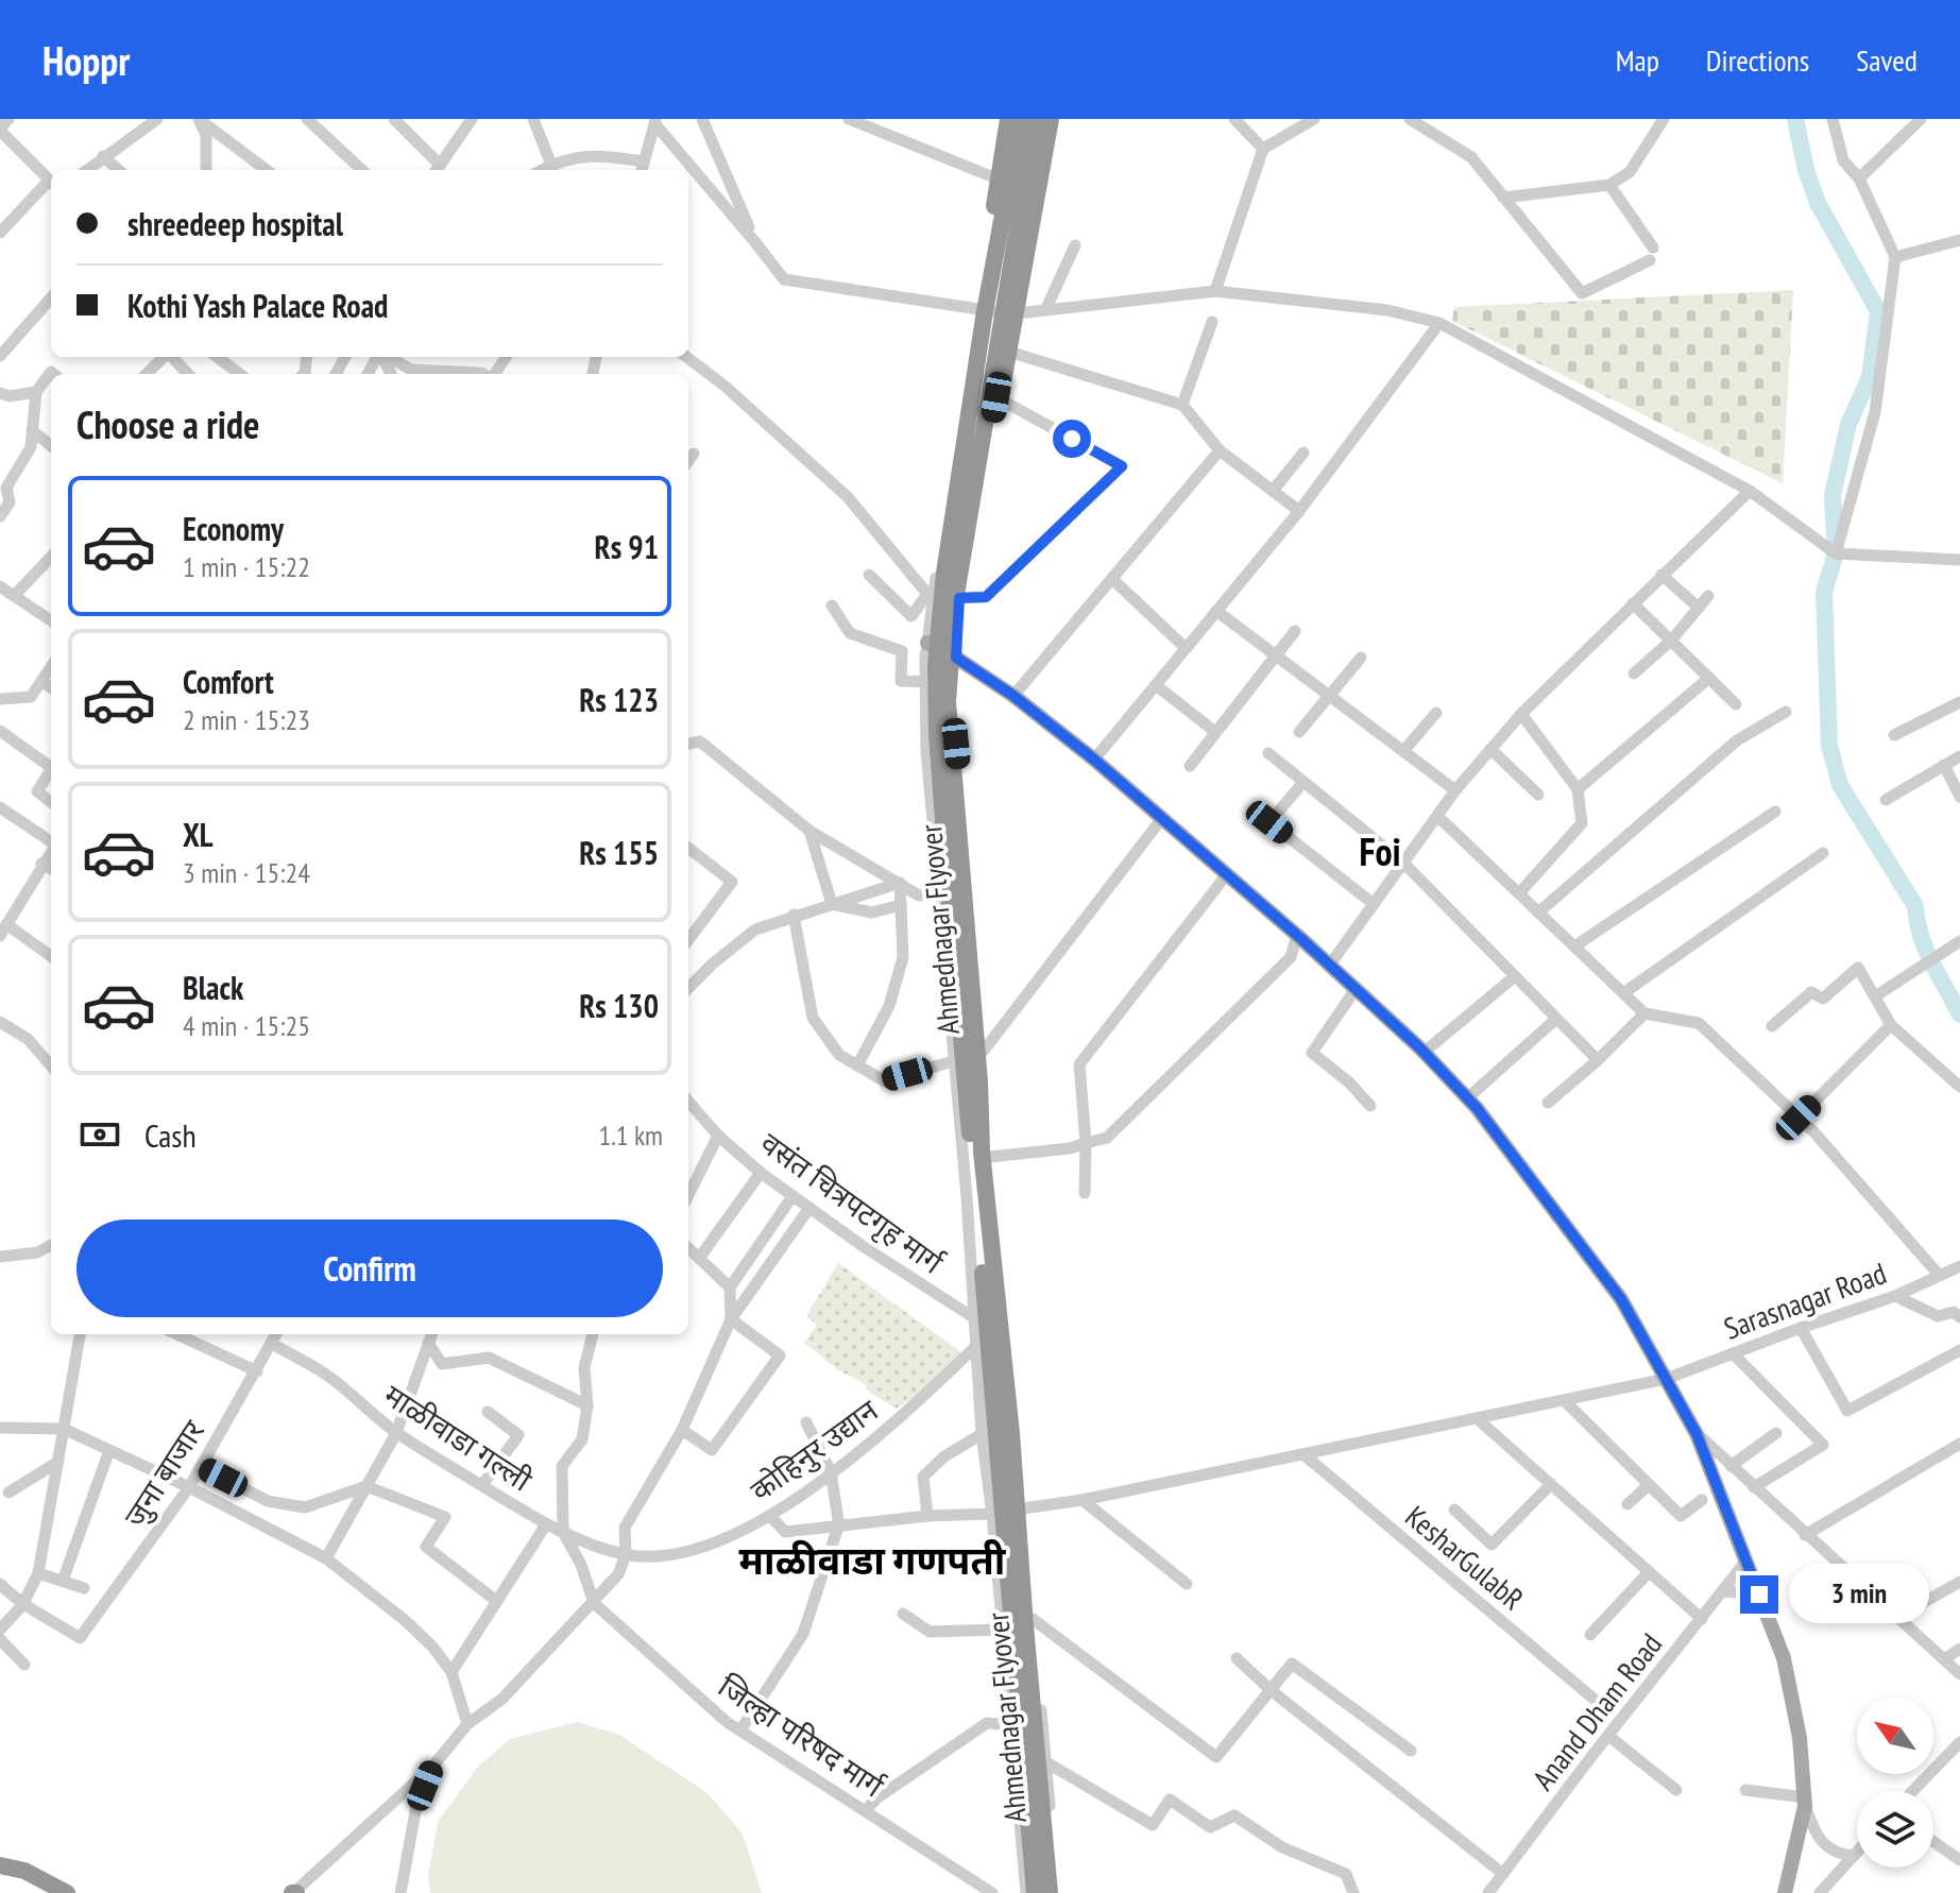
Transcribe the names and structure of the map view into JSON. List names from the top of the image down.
{
  "streets": {
    "highway": ["Ahmednagar Flyover"],
    "street": [
      "वसंत चित्रपटगृह मार्ग",
      "Sarasnagar Road",
      "माळीवाडा गल्ली",
      "कोहिनुर उद्यान",
      "जुना बाजार",
      "KesharGulabR",
      "Anand Dham Road",
      "जिल्हा परिषद मार्ग"
    ]
  },
  "crossings": [
    ["Sarasnagar Road", "KesharGulabR"],
    ["माळीवाडा गल्ली", "कोहिनुर उद्यान"],
    ["माळीवाडा गल्ली", "जुना बाजार"]
  ],
  "districts": ["Foi", "माळीवाडा गणपती"],
  "north": "top left",
  "page": {
    "header": "Hoppr",
    "nav": ["Map", "Directions", "Saved"],
    "banner": ["shreedeep hospital", "Kothi Yash Palace Road"],
    "heading": "Choose a ride",
    "list": [
      {
        "name": "Economy",
        "note": "1 min · 15:22",
        "value": "Rs 91"
      },
      {
        "name": "Comfort",
        "note": "2 min · 15:23",
        "value": "Rs 123"
      },
      {
        "name": "XL",
        "note": "3 min · 15:24",
        "value": "Rs 155"
      },
      {
        "name": "Black",
        "note": "4 min · 15:25",
        "value": "Rs 130"
      }
    ],
    "pay": ["Cash", "1.1 km"],
    "buttons": "Confirm",
    "bubble": "3 min"
  }
}
